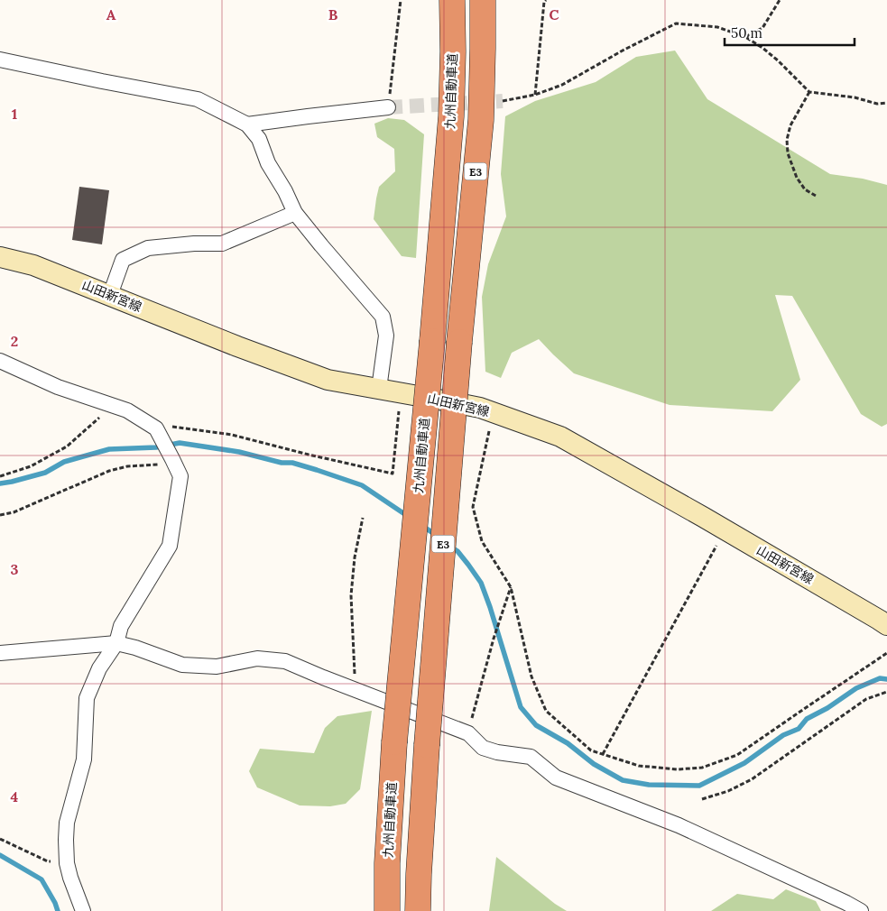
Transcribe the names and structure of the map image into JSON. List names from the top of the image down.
{
  "streets": {
    "highway": ["九州自動車道", "E3"],
    "main road": ["山田新宮線"]
  },
  "scale_bar": "50 m",
  "grid": {
    "columns": ["A", "B", "C"],
    "rows": [
      "1",
      "2",
      "3",
      "4"
    ]
  }
}
